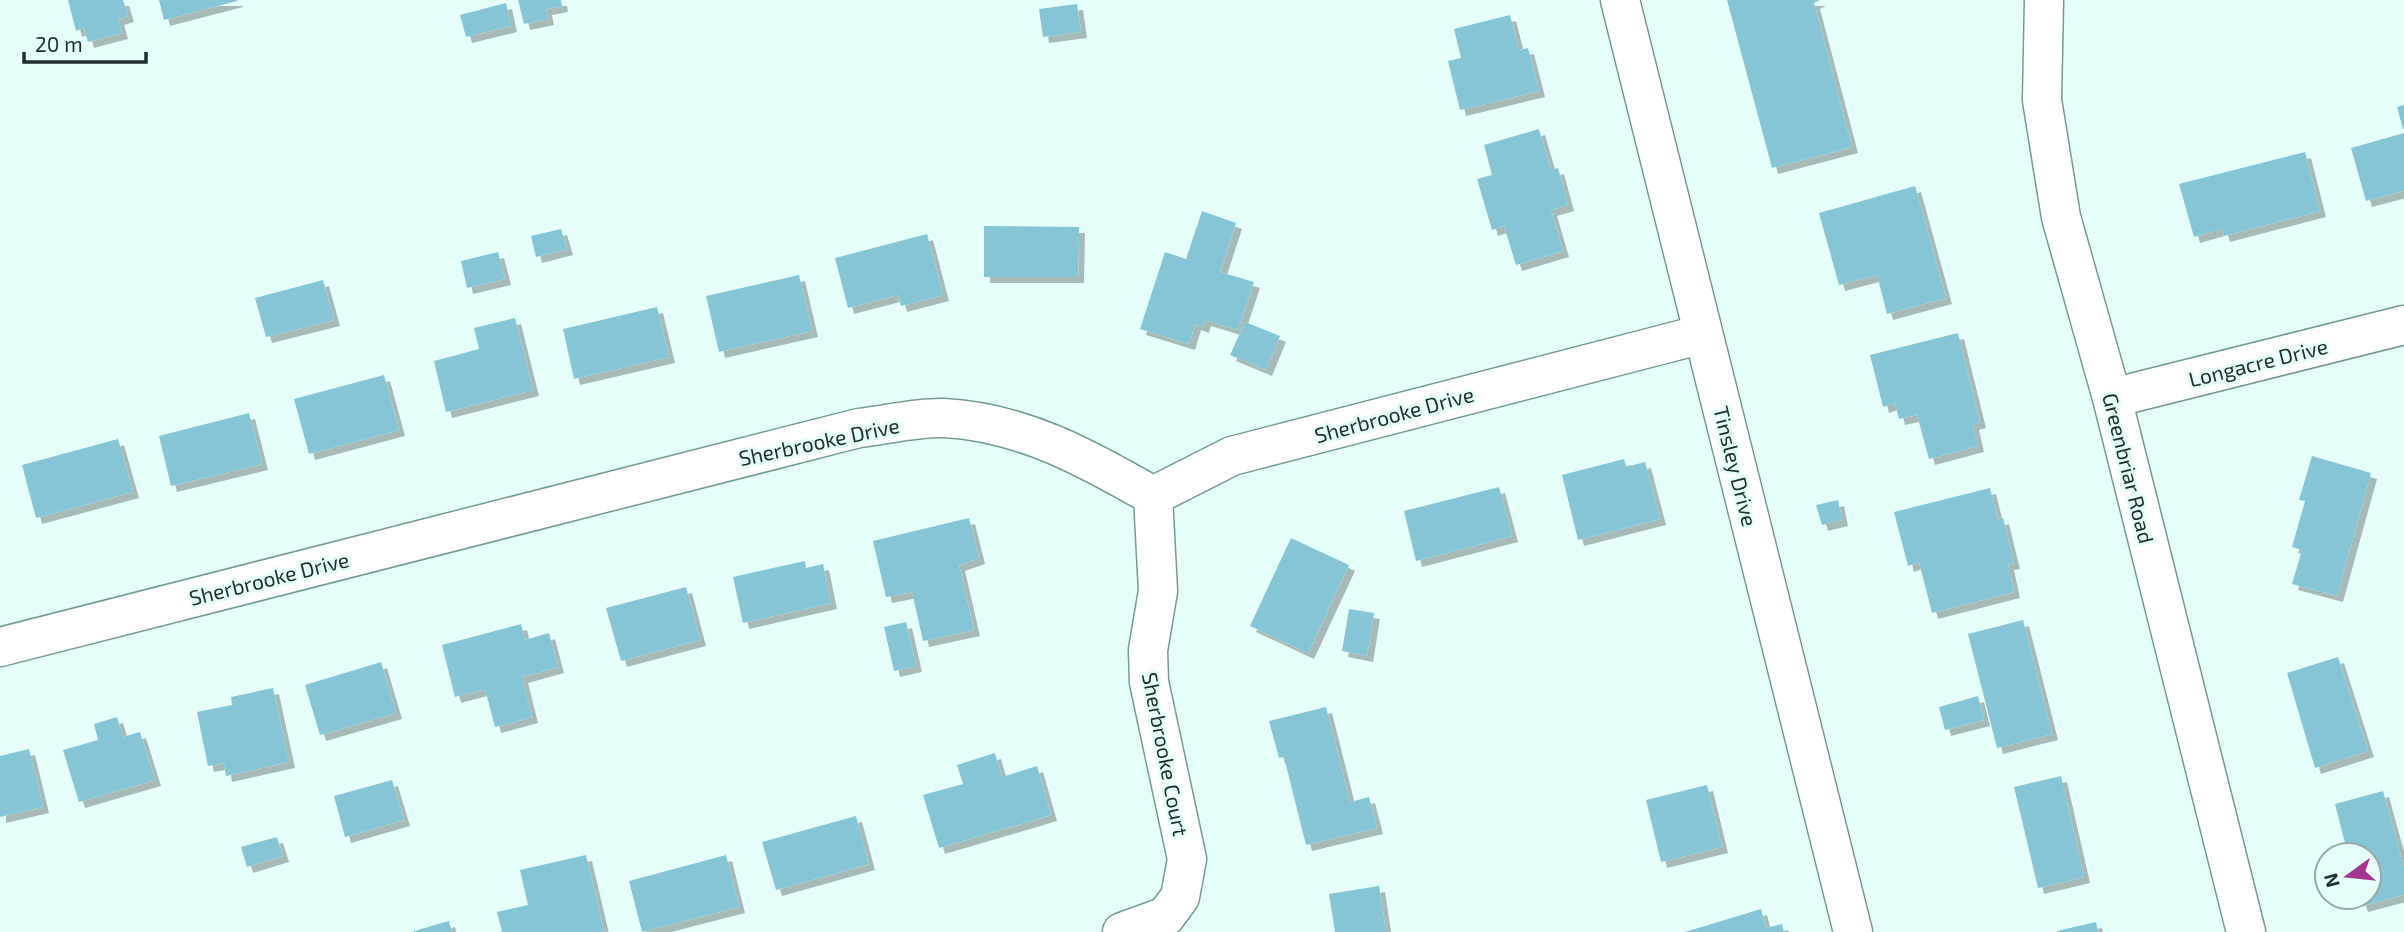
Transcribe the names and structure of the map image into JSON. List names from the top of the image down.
{
  "streets": {
    "street": [
      "Longacre Drive",
      "Sherbrooke Drive",
      "Tinsley Drive",
      "Greenbriar Road",
      "Sherbrooke Court"
    ]
  },
  "crossings": [
    ["Longacre Drive", "Greenbriar Road"],
    ["Sherbrooke Drive", "Tinsley Drive"],
    ["Sherbrooke Drive", "Sherbrooke Court"]
  ],
  "scale_bar": "20 m",
  "north": "left"
}
